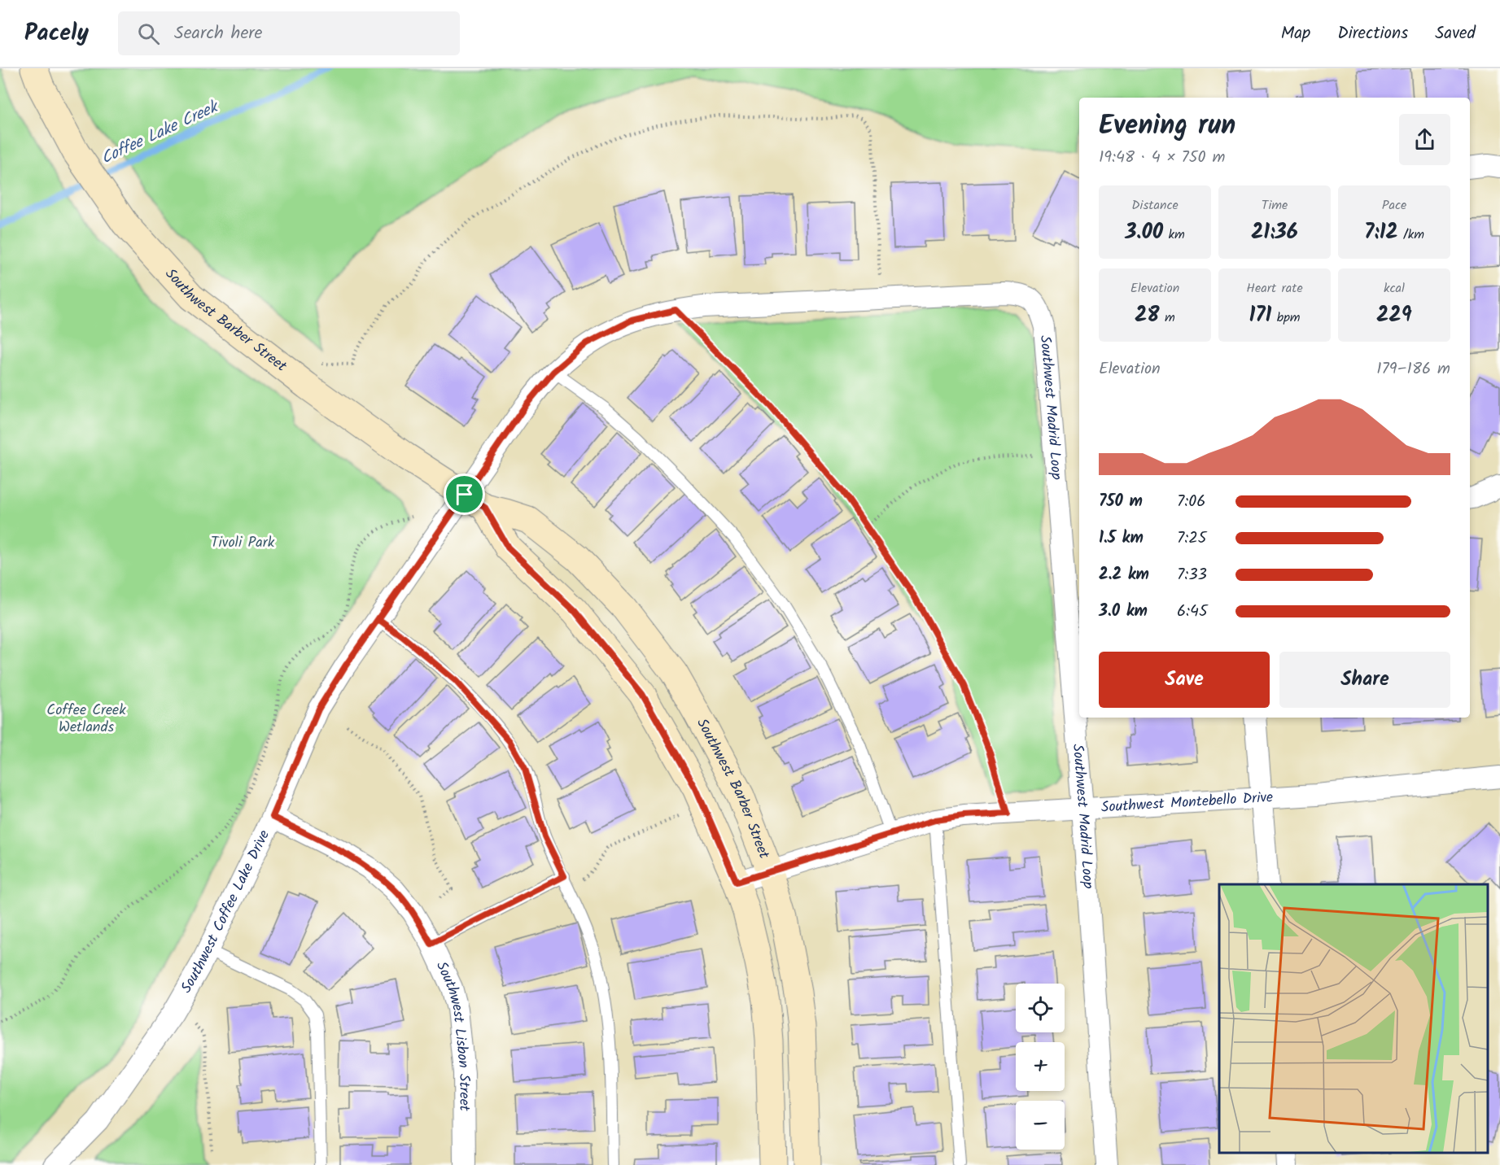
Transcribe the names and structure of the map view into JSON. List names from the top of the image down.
{
  "streets": {
    "street": [
      "Southwest Barber Street",
      "Southwest Madrid Loop",
      "Southwest Montebello Drive",
      "Southwest Coffee Lake Drive",
      "Southwest Lisbon Street"
    ]
  },
  "crossings": [
    ["Southwest Barber Street", "Southwest Madrid Loop"],
    ["Southwest Barber Street", "Southwest Montebello Drive"],
    ["Southwest Barber Street", "Southwest Coffee Lake Drive"],
    ["Southwest Madrid Loop", "Southwest Montebello Drive"],
    ["Southwest Madrid Loop", "Southwest Coffee Lake Drive"],
    ["Southwest Coffee Lake Drive", "Southwest Lisbon Street"]
  ],
  "water": ["Coffee Lake Creek"],
  "parks": ["Tivoli Park", "Coffee Creek Wetlands"],
  "page": {
    "header": "Pacely",
    "search": "Search here",
    "nav": ["Map", "Directions", "Saved"],
    "heading": ["Evening run", "19:48 · 4 × 750 m"],
    "stats": [
      ["Distance", "3.00 km"],
      ["Time", "21:36"],
      ["Pace", "7:12 /km"],
      ["Elevation", "28 m"],
      ["Heart rate", "171 bpm"],
      ["kcal", "229"]
    ],
    "chart": ["Elevation", "179–186 m"],
    "list": [
      {
        "name": "750 m",
        "note": "7:06"
      },
      {
        "name": "1.5 km",
        "note": "7:25"
      },
      {
        "name": "2.2 km",
        "note": "7:33"
      },
      {
        "name": "3.0 km",
        "note": "6:45"
      }
    ],
    "buttons": ["Save", "Share"],
    "map_buttons": ["+", "−"]
  }
}
